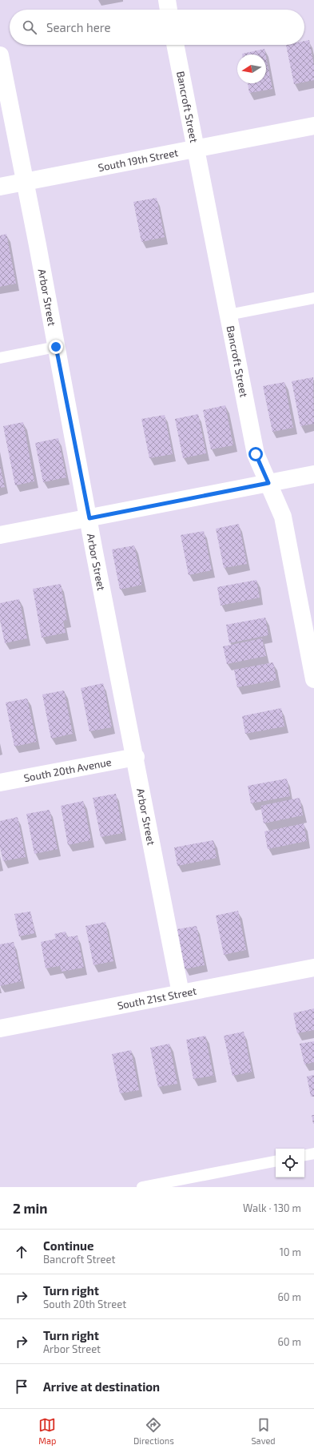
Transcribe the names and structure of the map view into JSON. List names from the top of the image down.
{
  "streets": {
    "street": [
      "Bancroft Street",
      "South 19th Street",
      "Arbor Street",
      "South 20th Avenue",
      "South 21st Street"
    ]
  },
  "crossings": [
    ["Bancroft Street", "South 19th Street"],
    ["South 19th Street", "Arbor Street"],
    ["Arbor Street", "South 20th Avenue"],
    ["Arbor Street", "South 21st Street"]
  ],
  "north": "left",
  "page": {
    "search": "Search here",
    "heading": ["2 min", "Walk · 130 m"],
    "list": [
      ["Continue", "Bancroft Street", "10 m"],
      ["Turn right", "South 20th Street", "60 m"],
      ["Turn right", "Arbor Street", "60 m"],
      "Arrive at destination"
    ],
    "nav": ["Map", "Directions", "Saved"]
  }
}
